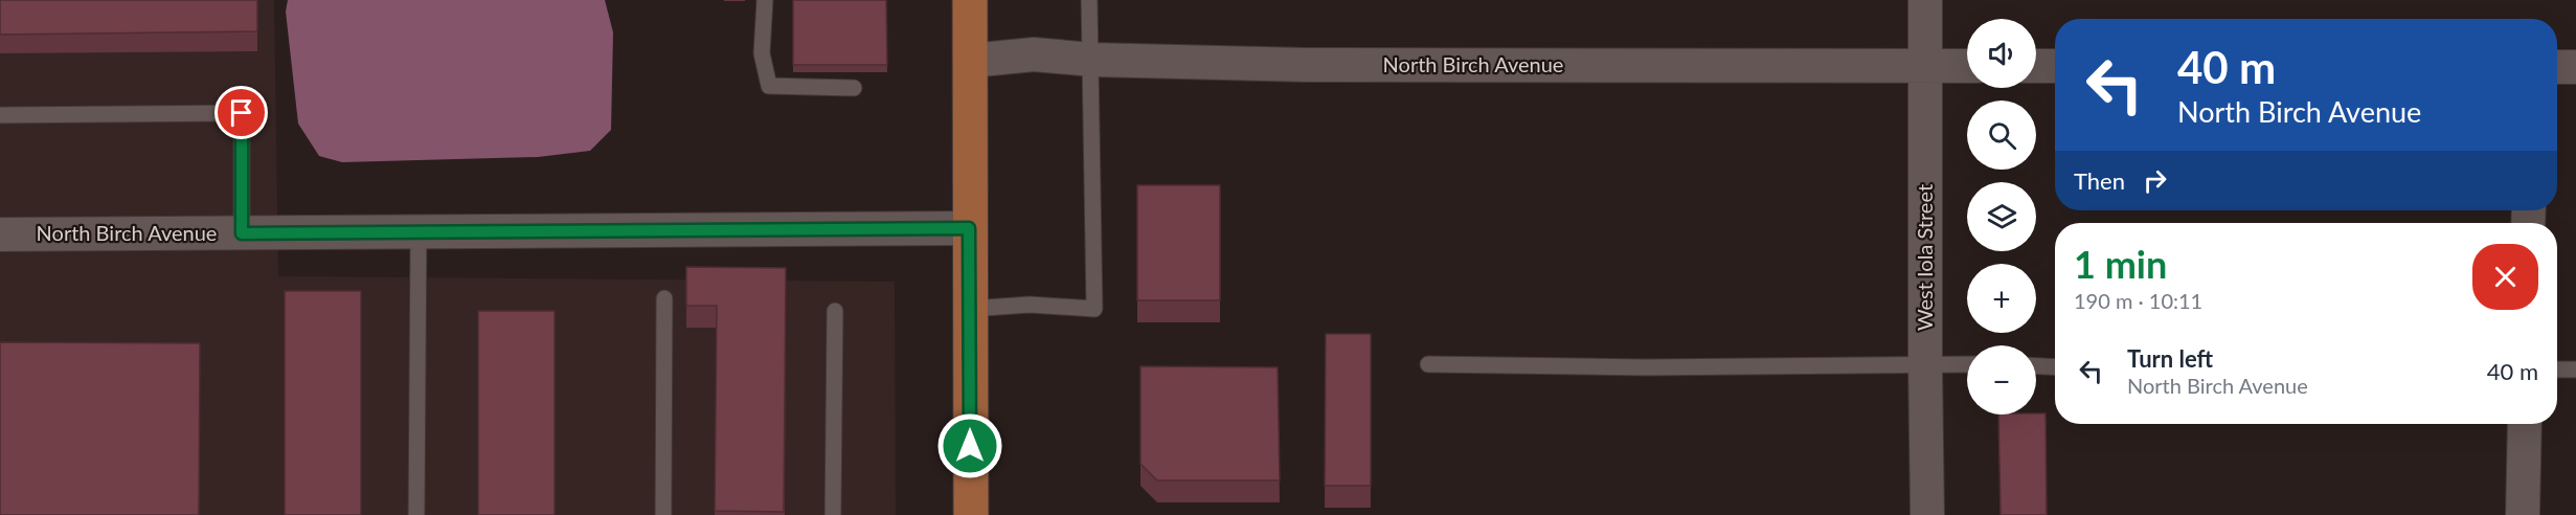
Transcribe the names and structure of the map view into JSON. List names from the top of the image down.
{
  "streets": {
    "street": ["North Birch Avenue", "West Iola Street"]
  },
  "crossings": [
    ["North Birch Avenue", "West Iola Street"]
  ],
  "page": {
    "map_buttons": ["+", "−"],
    "turn": ["40 m", "North Birch Avenue"],
    "then": "Then",
    "heading": ["1 min", "190 m · 10:11"],
    "list": [
      {
        "name": "Turn left",
        "note": "North Birch Avenue",
        "value": "40 m"
      }
    ]
  }
}
